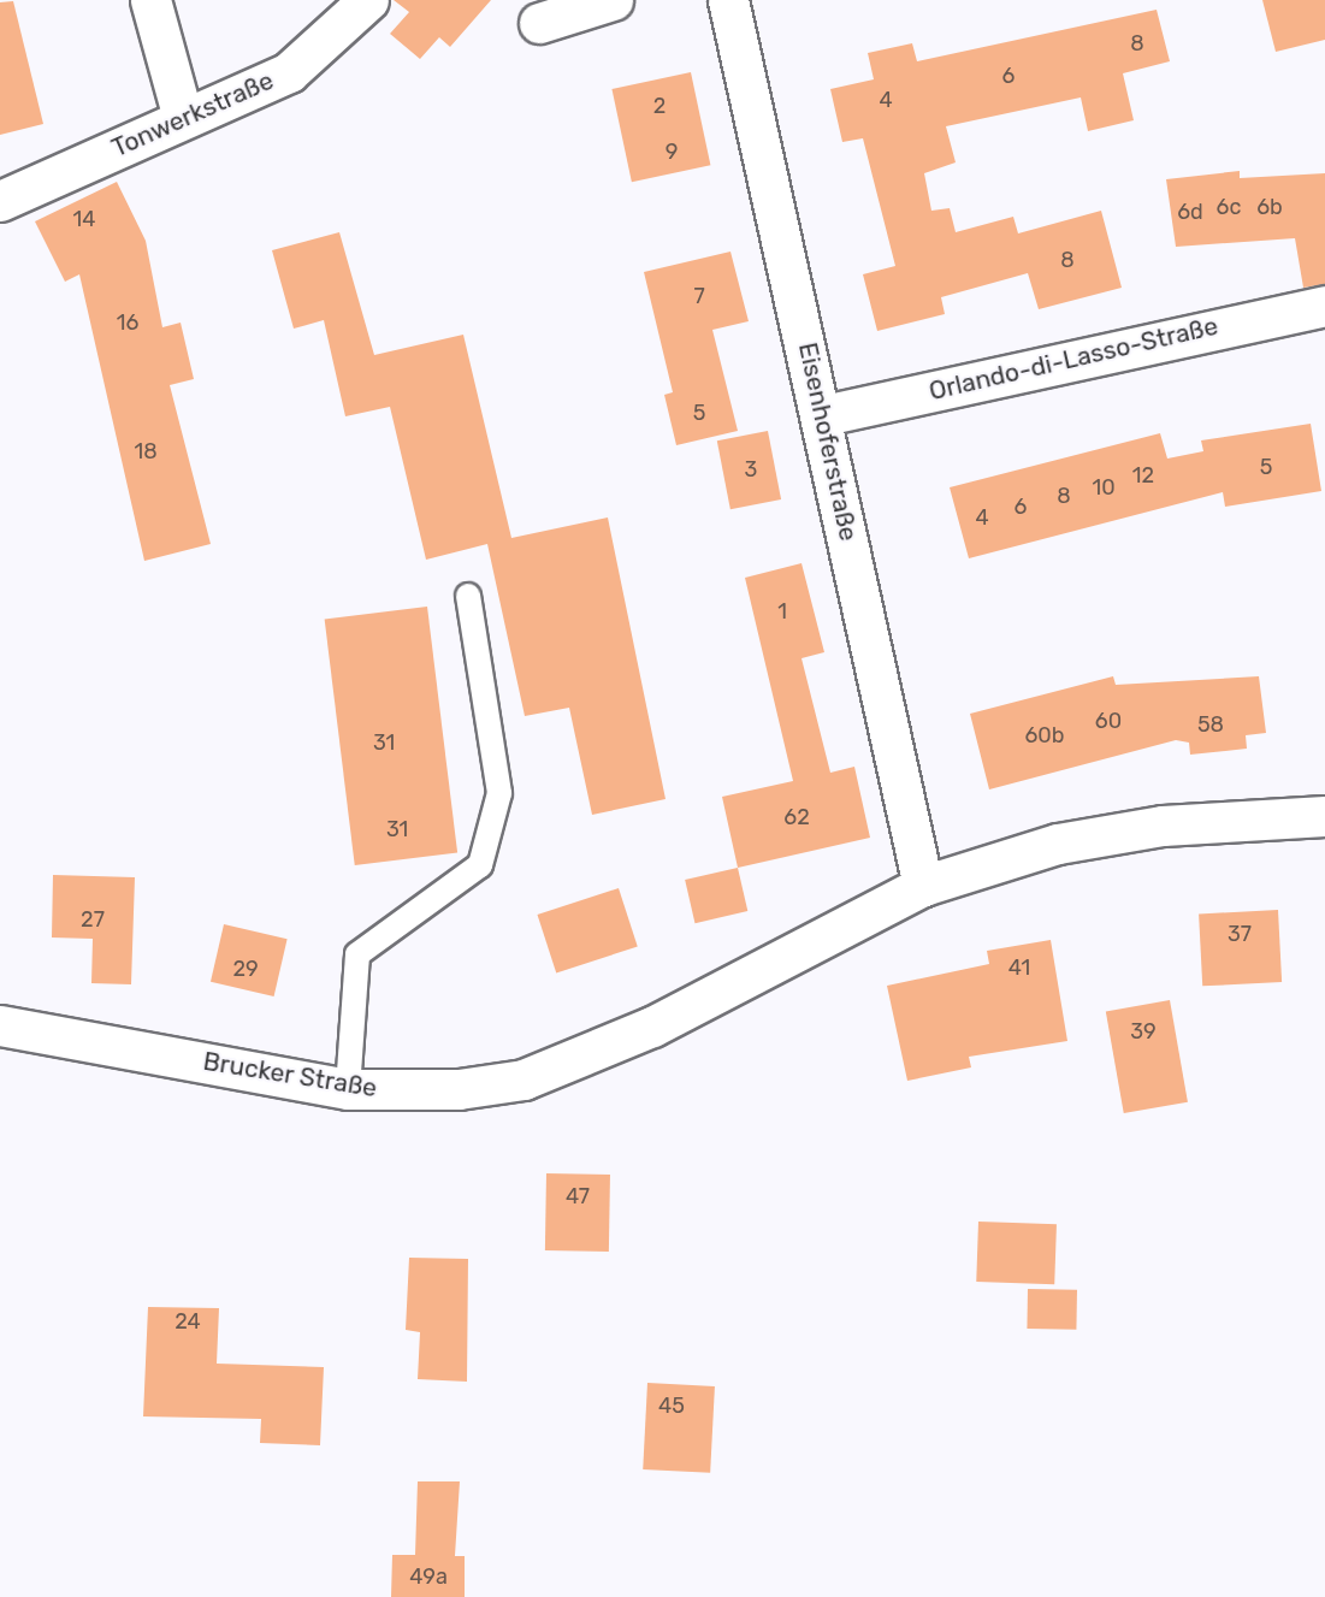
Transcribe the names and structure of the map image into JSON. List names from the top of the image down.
{
  "streets": {
    "street": [
      "Tonwerkstraße",
      "Orlando-di-Lasso-Straße",
      "Eisenhoferstraße",
      "Brucker Straße"
    ]
  },
  "crossings": [
    ["Orlando-di-Lasso-Straße", "Eisenhoferstraße"],
    ["Eisenhoferstraße", "Brucker Straße"]
  ],
  "house_numbers": [
    "8",
    "6",
    "4",
    "2",
    "9",
    "6c",
    "6b",
    "6d",
    "14",
    "8",
    "7",
    "16",
    "5",
    "18",
    "5",
    "3",
    "12",
    "10",
    "8",
    "6",
    "4",
    "1",
    "60",
    "58",
    "60b",
    "31",
    "62",
    "31",
    "27",
    "37",
    "41",
    "29",
    "39",
    "47",
    "24",
    "45",
    "49a"
  ]
}
